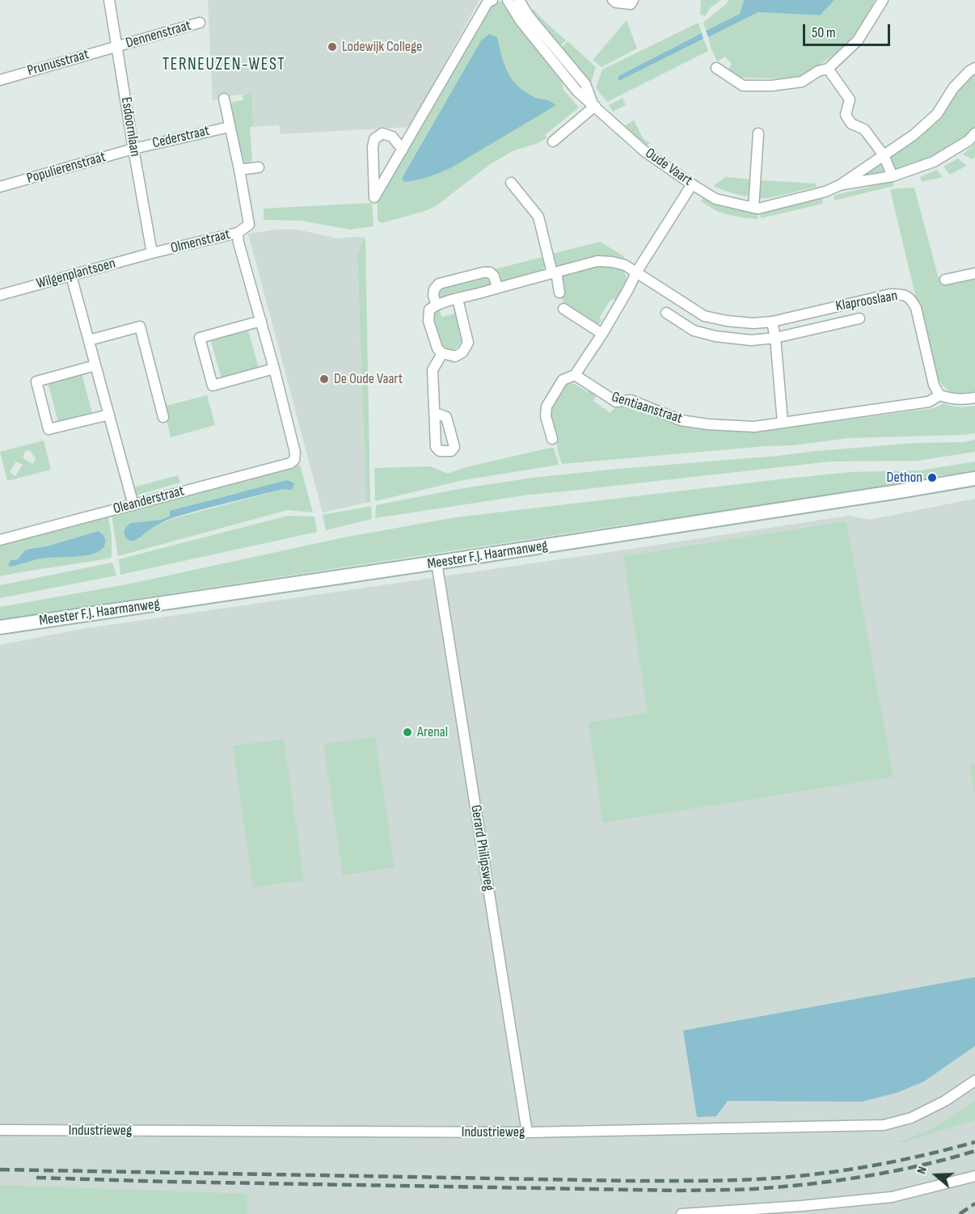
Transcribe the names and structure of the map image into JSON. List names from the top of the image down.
{
  "streets": {
    "main road": ["Meester F.J. Haarmanweg"],
    "street": [
      "Dennenstraat",
      "Prunusstraat",
      "Esdoornlaan",
      "Cederstraat",
      "Oude Vaart",
      "Populierenstraat",
      "Olmenstraat",
      "Wilgenplantsoen",
      "Klaprooslaan",
      "Gentiaanstraat",
      "Oleanderstraat",
      "Gerard Philipsweg",
      "Industrieweg"
    ]
  },
  "crossings": [
    ["Dennenstraat", "Prunusstraat"],
    ["Dennenstraat", "Esdoornlaan"],
    ["Prunusstraat", "Esdoornlaan"],
    ["Esdoornlaan", "Cederstraat"],
    ["Esdoornlaan", "Populierenstraat"],
    ["Esdoornlaan", "Olmenstraat"],
    ["Esdoornlaan", "Wilgenplantsoen"],
    ["Cederstraat", "Populierenstraat"],
    ["Cederstraat", "Olmenstraat"],
    ["Olmenstraat", "Wilgenplantsoen"],
    ["Klaprooslaan", "Gentiaanstraat"],
    ["Meester F.J. Haarmanweg", "Gerard Philipsweg"],
    ["Gerard Philipsweg", "Industrieweg"]
  ],
  "districts": ["TERNEUZEN-WEST"],
  "places": [
    "Lodewijk College",
    "De Oude Vaart",
    "Dethon",
    "Arenal"
  ],
  "scale_bar": "50 m",
  "north": "left"
}
